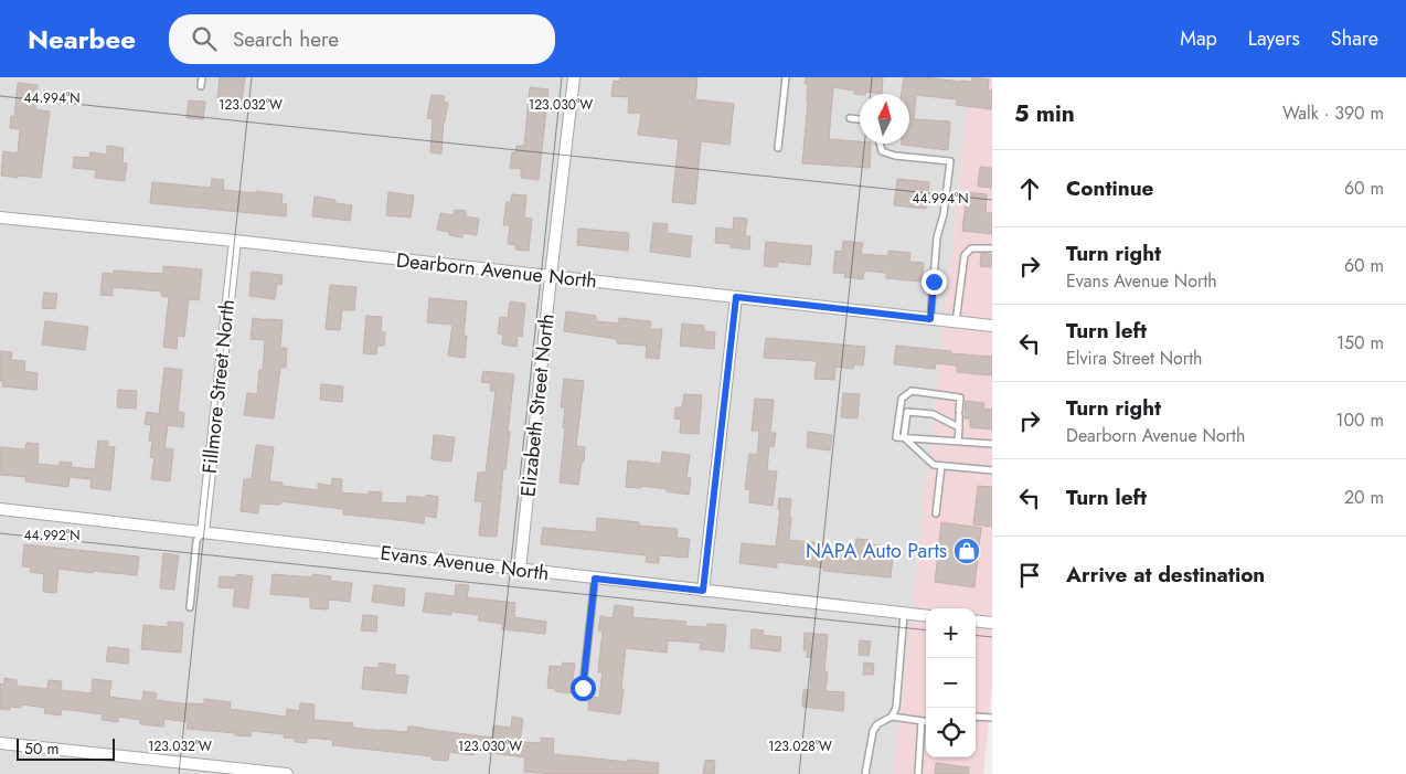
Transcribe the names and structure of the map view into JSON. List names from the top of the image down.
{
  "streets": {
    "street": [
      "Dearborn Avenue North",
      "Fillmore Street North",
      "Elizabeth Street North",
      "Evans Avenue North"
    ]
  },
  "crossings": [
    ["Dearborn Avenue North", "Fillmore Street North"],
    ["Dearborn Avenue North", "Elizabeth Street North"],
    ["Fillmore Street North", "Evans Avenue North"],
    ["Elizabeth Street North", "Evans Avenue North"]
  ],
  "places": {
    "shop": ["NAPA Auto Parts"]
  },
  "scale_bar": "50 m",
  "north": "top",
  "page": {
    "header": "Nearbee",
    "search": "Search here",
    "nav": ["Map", "Layers", "Share"],
    "heading": ["5 min", "Walk · 390 m"],
    "list": [
      ["Continue", "60 m"],
      ["Turn right", "Evans Avenue North", "60 m"],
      ["Turn left", "Elvira Street North", "150 m"],
      ["Turn right", "Dearborn Avenue North", "100 m"],
      ["Turn left", "20 m"],
      "Arrive at destination"
    ],
    "map_buttons": ["+", "−"],
    "scale": "50 m"
  },
  "coordinates": [
    "44.994°N",
    "123.032°W",
    "123.030°W",
    "44.992°N",
    "123.028°W"
  ]
}
